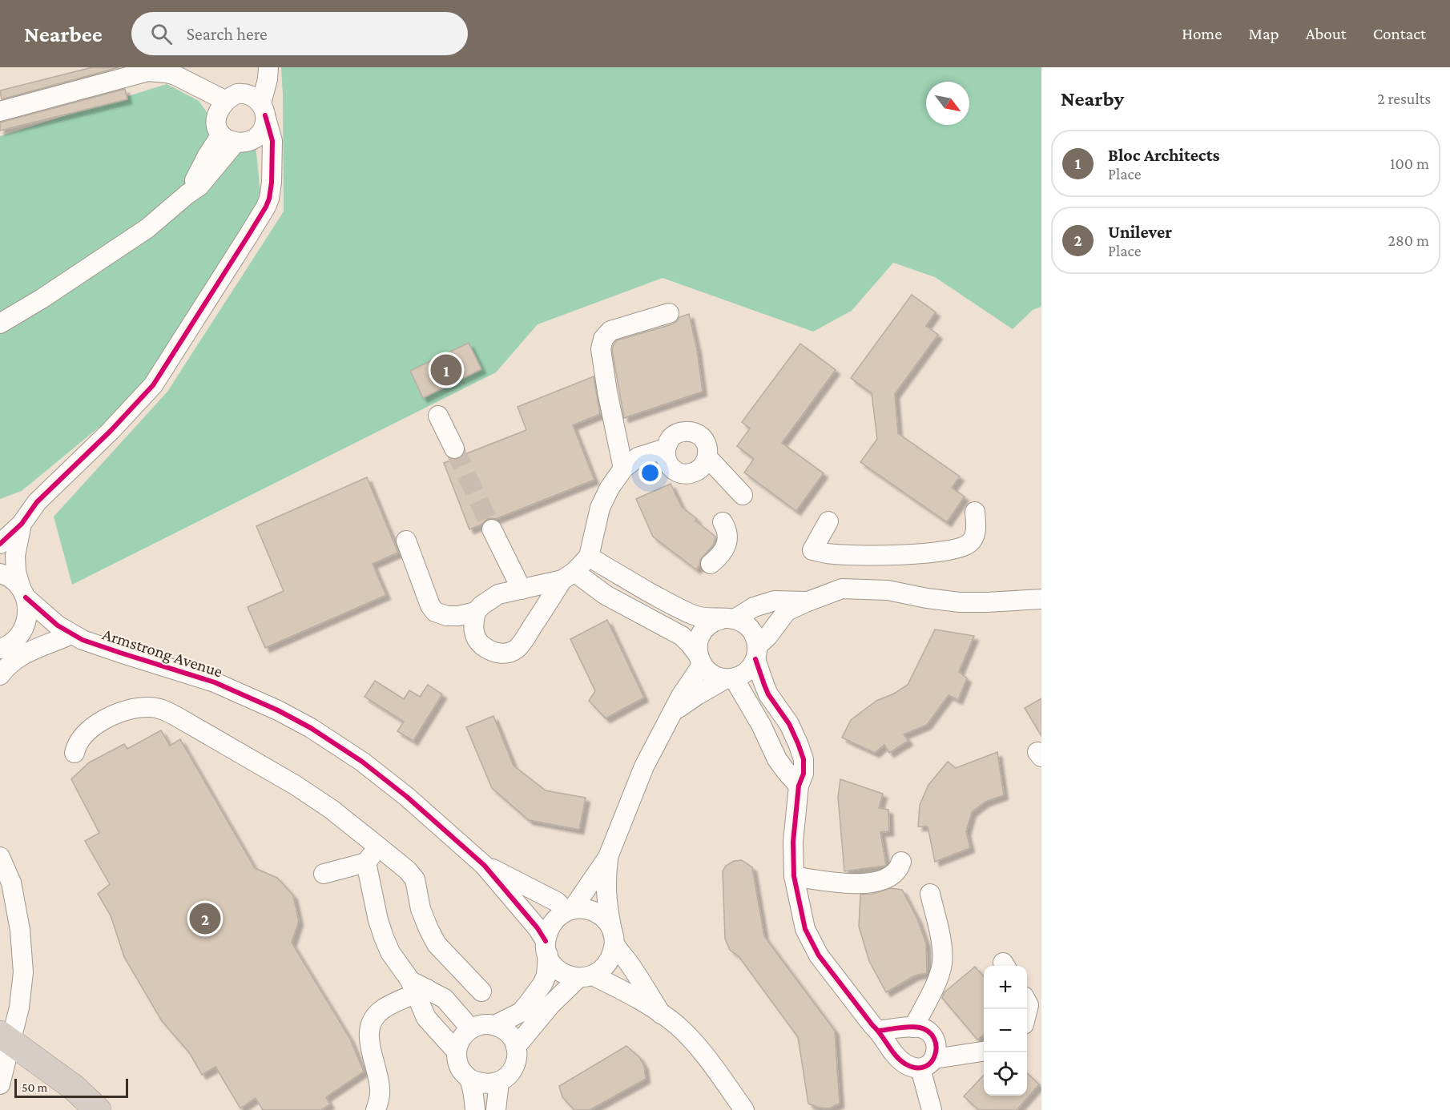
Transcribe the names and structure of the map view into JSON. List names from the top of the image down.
{
  "streets": {
    "street": ["Armstrong Avenue"]
  },
  "scale_bar": "50 m",
  "north": "bottom right",
  "page": {
    "header": "Nearbee",
    "search": "Search here",
    "nav": [
      "Home",
      "Map",
      "About",
      "Contact"
    ],
    "heading": ["Nearby", "2 results"],
    "list": [
      {
        "mark": "1",
        "name": "Bloc Architects",
        "note": "Place",
        "value": "100 m"
      },
      {
        "mark": "2",
        "name": "Unilever",
        "note": "Place",
        "value": "280 m"
      }
    ],
    "pins": ["1", "2"],
    "map_buttons": ["+", "−"],
    "scale": "50 m"
  }
}
